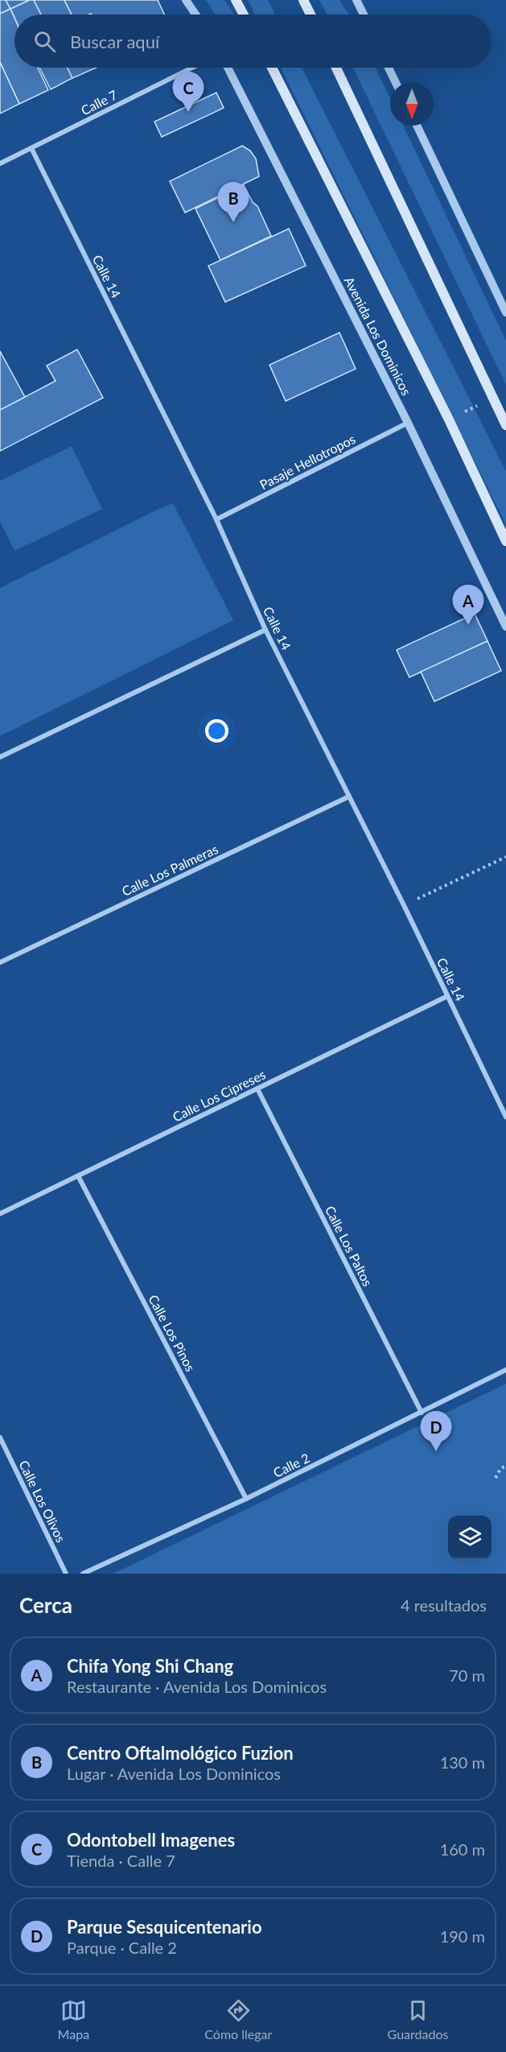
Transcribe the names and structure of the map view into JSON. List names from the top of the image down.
{
  "streets": {
    "main road": ["Avenida Los Dominicos"],
    "street": [
      "Calle 7",
      "Calle 14",
      "Pasaje Hellotropos",
      "Calle Los Palmeras",
      "Calle Los Cipreses",
      "Calle Los Paltos",
      "Calle Los Pinos",
      "Calle 2",
      "Calle Los Olivos"
    ]
  },
  "crossings": [
    ["Calle 7", "Calle 14"],
    ["Calle 14", "Pasaje Hellotropos"],
    ["Calle 14", "Calle Los Palmeras"],
    ["Calle 14", "Calle Los Cipreses"],
    ["Avenida Los Dominicos", "Pasaje Hellotropos"],
    ["Calle Los Cipreses", "Calle Los Paltos"],
    ["Calle Los Cipreses", "Calle Los Pinos"],
    ["Calle Los Paltos", "Calle 2"],
    ["Calle Los Pinos", "Calle 2"]
  ],
  "north": "bottom",
  "page": {
    "search": "Buscar aquí",
    "pins": [
      "C",
      "B",
      "A",
      "D"
    ],
    "heading": ["Cerca", "4 resultados"],
    "list": [
      {
        "mark": "A",
        "name": "Chifa Yong Shi Chang",
        "note": "Restaurante · Avenida Los Dominicos",
        "value": "70 m"
      },
      {
        "mark": "B",
        "name": "Centro Oftalmológico Fuzion",
        "note": "Lugar · Avenida Los Dominicos",
        "value": "130 m"
      },
      {
        "mark": "C",
        "name": "Odontobell Imagenes",
        "note": "Tienda · Calle 7",
        "value": "160 m"
      },
      {
        "mark": "D",
        "name": "Parque Sesquicentenario",
        "note": "Parque · Calle 2",
        "value": "190 m"
      }
    ],
    "nav": ["Mapa", "Cómo llegar", "Guardados"]
  }
}
